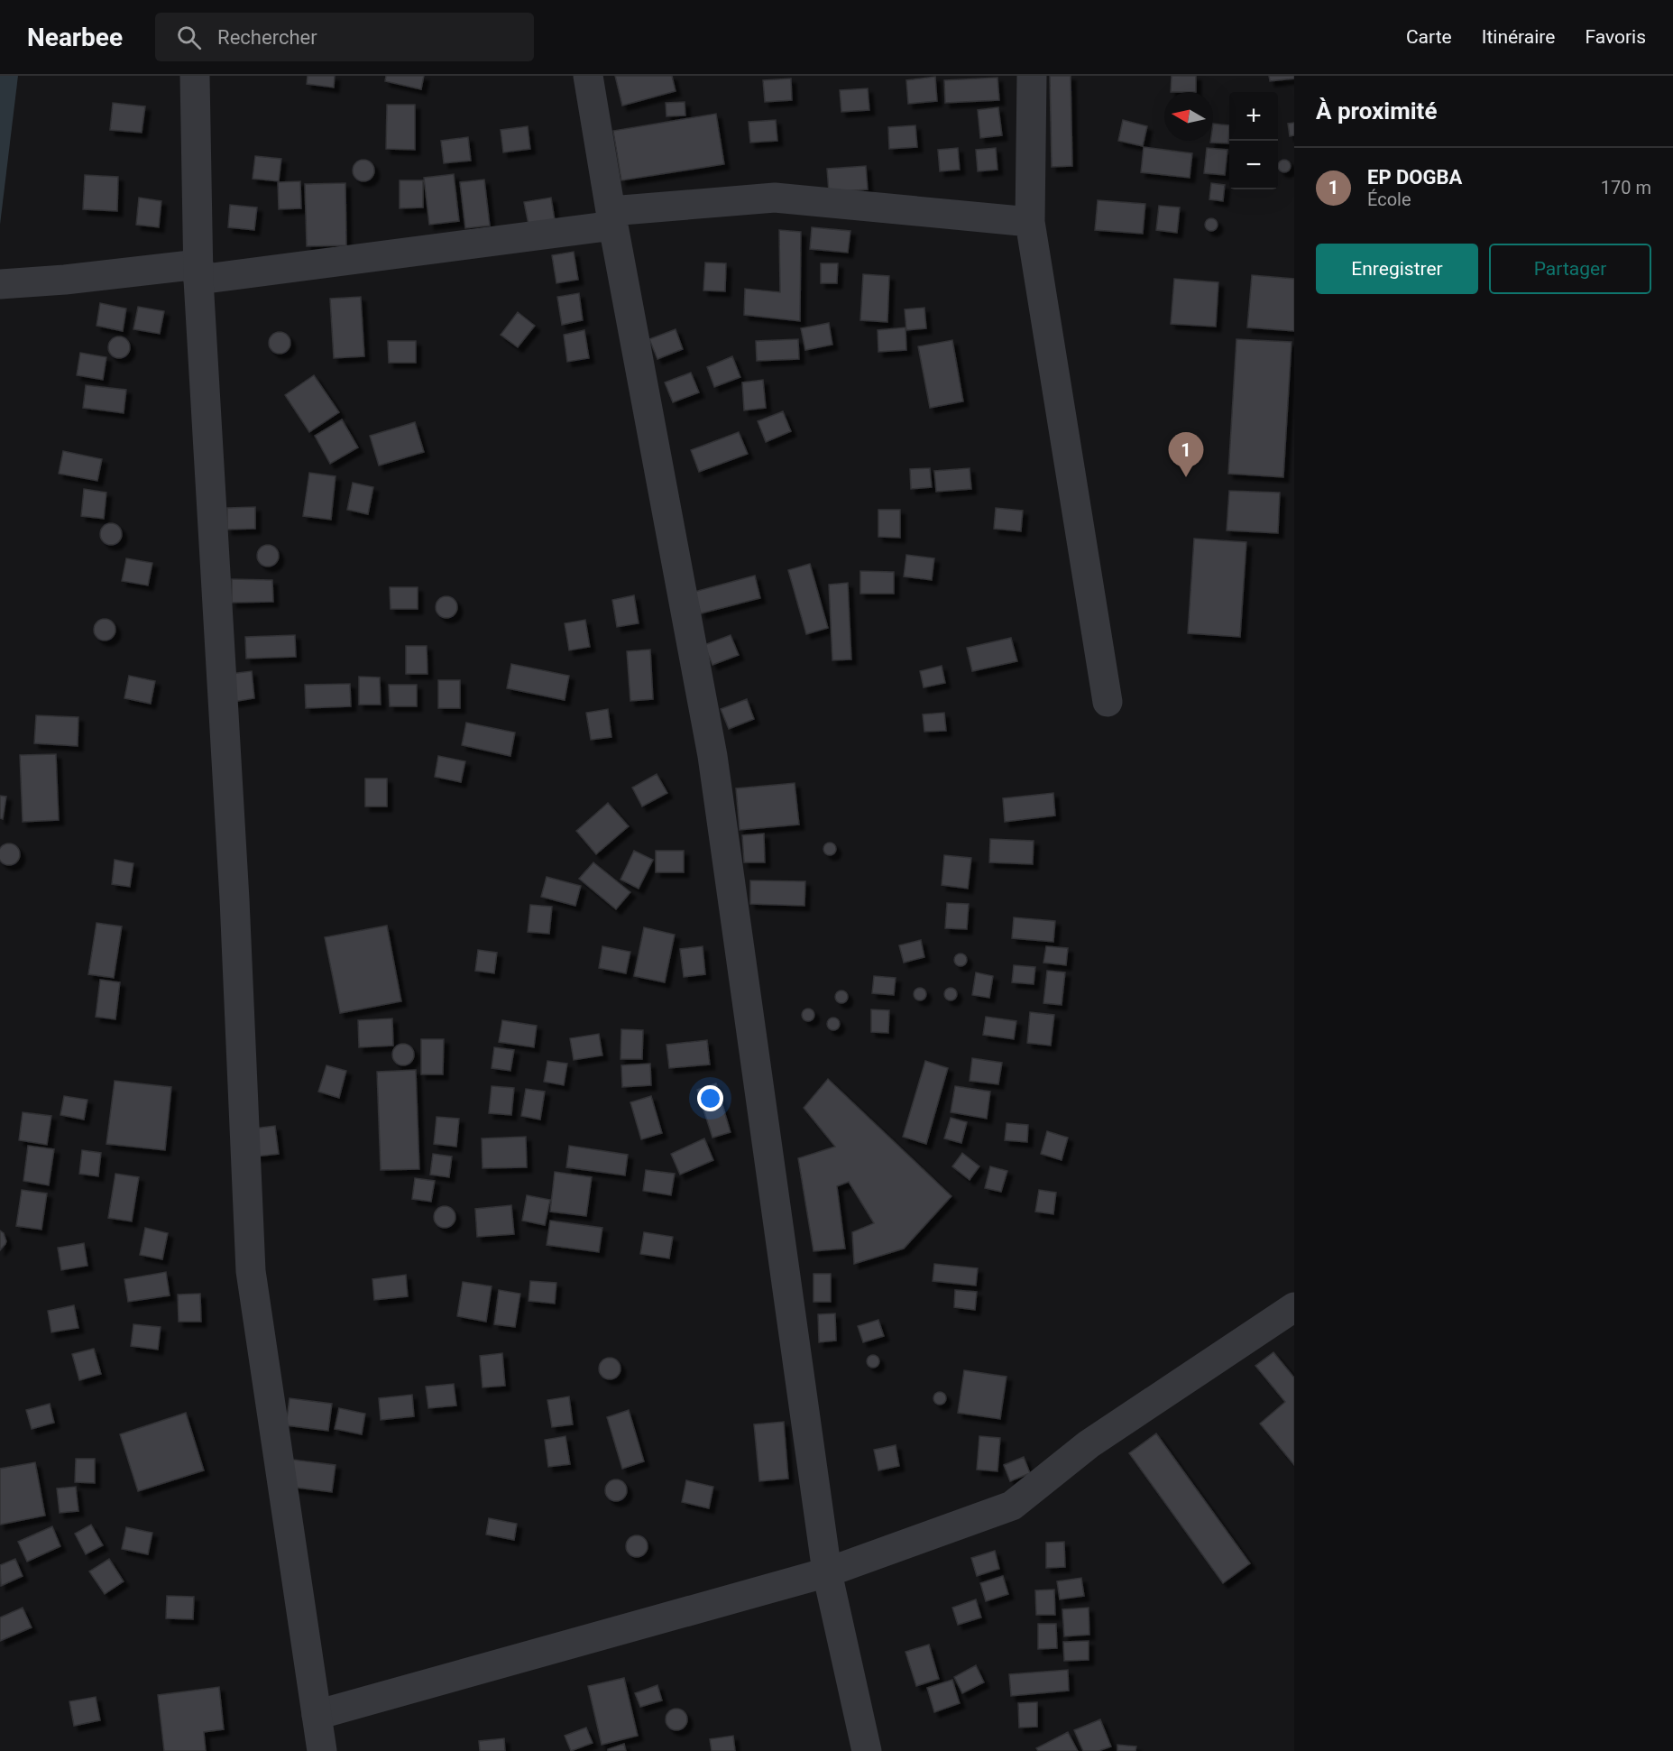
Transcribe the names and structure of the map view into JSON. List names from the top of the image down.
{
  "north": "left",
  "page": {
    "header": "Nearbee",
    "search": "Rechercher",
    "nav": ["Carte", "Itinéraire", "Favoris"],
    "heading": "À proximité",
    "map_buttons": ["+", "−"],
    "list": [
      {
        "mark": "1",
        "name": "EP DOGBA",
        "note": "École",
        "value": "170 m"
      }
    ],
    "buttons": ["Enregistrer", "Partager"],
    "pins": "1"
  }
}
